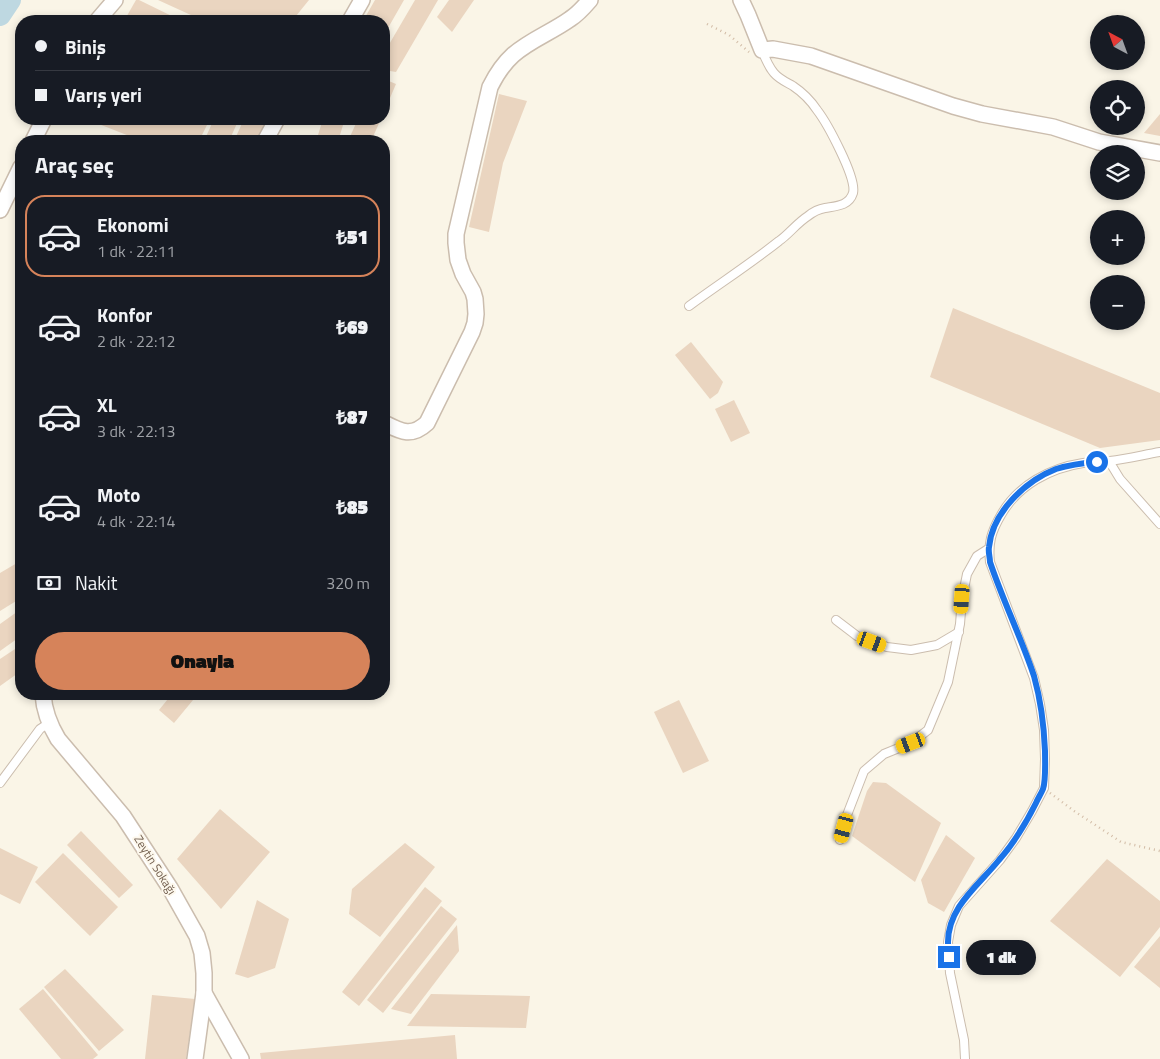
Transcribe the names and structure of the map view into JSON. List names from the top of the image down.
{
  "streets": {
    "street": ["Zeytin Sokağı"]
  },
  "north": "top left",
  "page": {
    "map_buttons": ["+", "−"],
    "banner": ["Biniş", "Varış yeri"],
    "heading": "Araç seç",
    "list": [
      {
        "name": "Ekonomi",
        "note": "1 dk · 22:11",
        "value": "₺51"
      },
      {
        "name": "Konfor",
        "note": "2 dk · 22:12",
        "value": "₺69"
      },
      {
        "name": "XL",
        "note": "3 dk · 22:13",
        "value": "₺87"
      },
      {
        "name": "Moto",
        "note": "4 dk · 22:14",
        "value": "₺85"
      }
    ],
    "pay": ["Nakit", "320 m"],
    "buttons": "Onayla",
    "bubble": "1 dk"
  }
}
